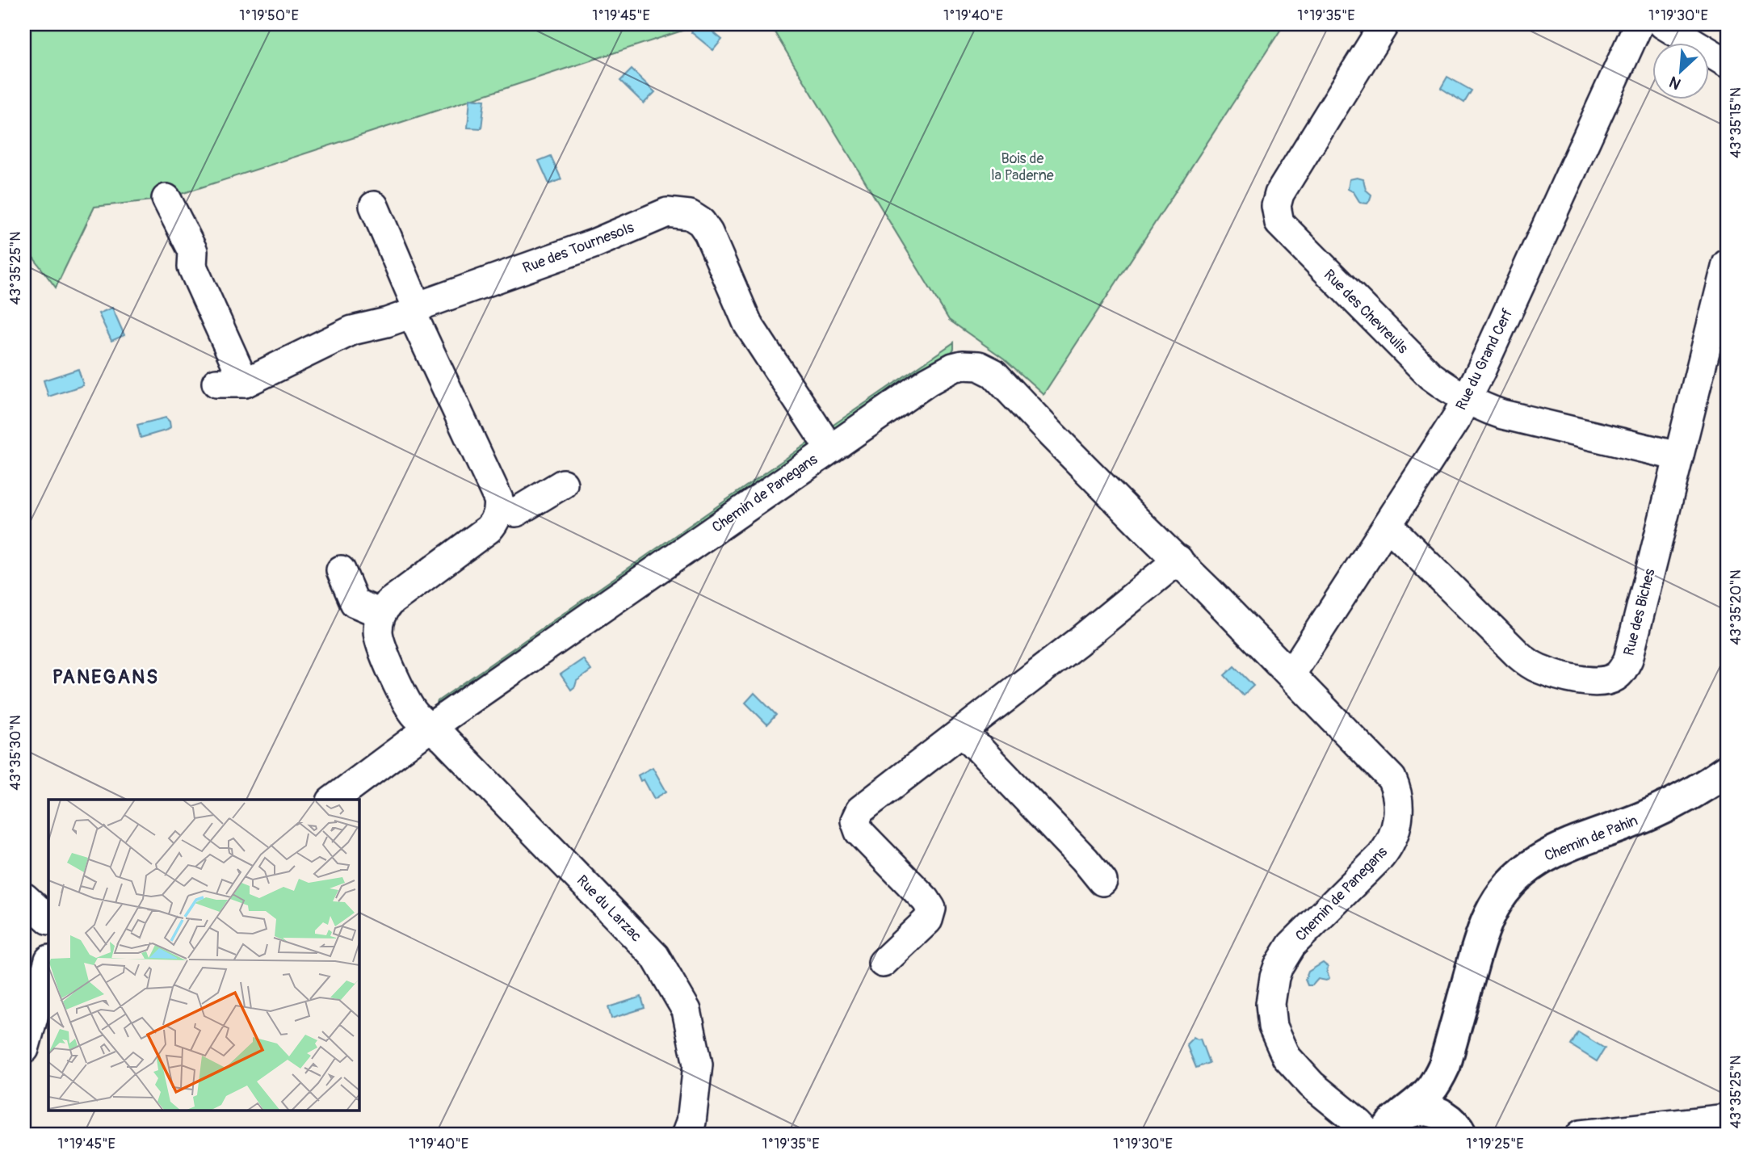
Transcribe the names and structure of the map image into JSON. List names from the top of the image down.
{
  "streets": {
    "main road": ["Chemin de Pahin"],
    "street": [
      "Rue des Tournesols",
      "Rue des Chevreuils",
      "Rue du Grand Cerf",
      "Chemin de Panegans",
      "Rue des Biches",
      "Rue du Larzac"
    ]
  },
  "crossings": [
    ["Rue des Tournesols", "Chemin de Panegans"],
    ["Rue des Chevreuils", "Rue du Grand Cerf"],
    ["Rue des Chevreuils", "Rue des Biches"],
    ["Rue du Grand Cerf", "Chemin de Panegans"],
    ["Rue du Grand Cerf", "Rue des Biches"],
    ["Chemin de Panegans", "Chemin de Pahin"],
    ["Chemin de Panegans", "Rue du Larzac"]
  ],
  "districts": ["PANEGANS"],
  "parks": ["Bois de la Paderne"],
  "north": "bottom left",
  "coordinates": [
    "1°19'50\"E",
    "1°19'45\"E",
    "1°19'40\"E",
    "1°19'35\"E",
    "1°19'30\"E",
    "43°35'15\"N",
    "43°35'25\"N",
    "43°35'20\"N",
    "43°35'30\"N",
    "1°19'25\"E"
  ]
}
